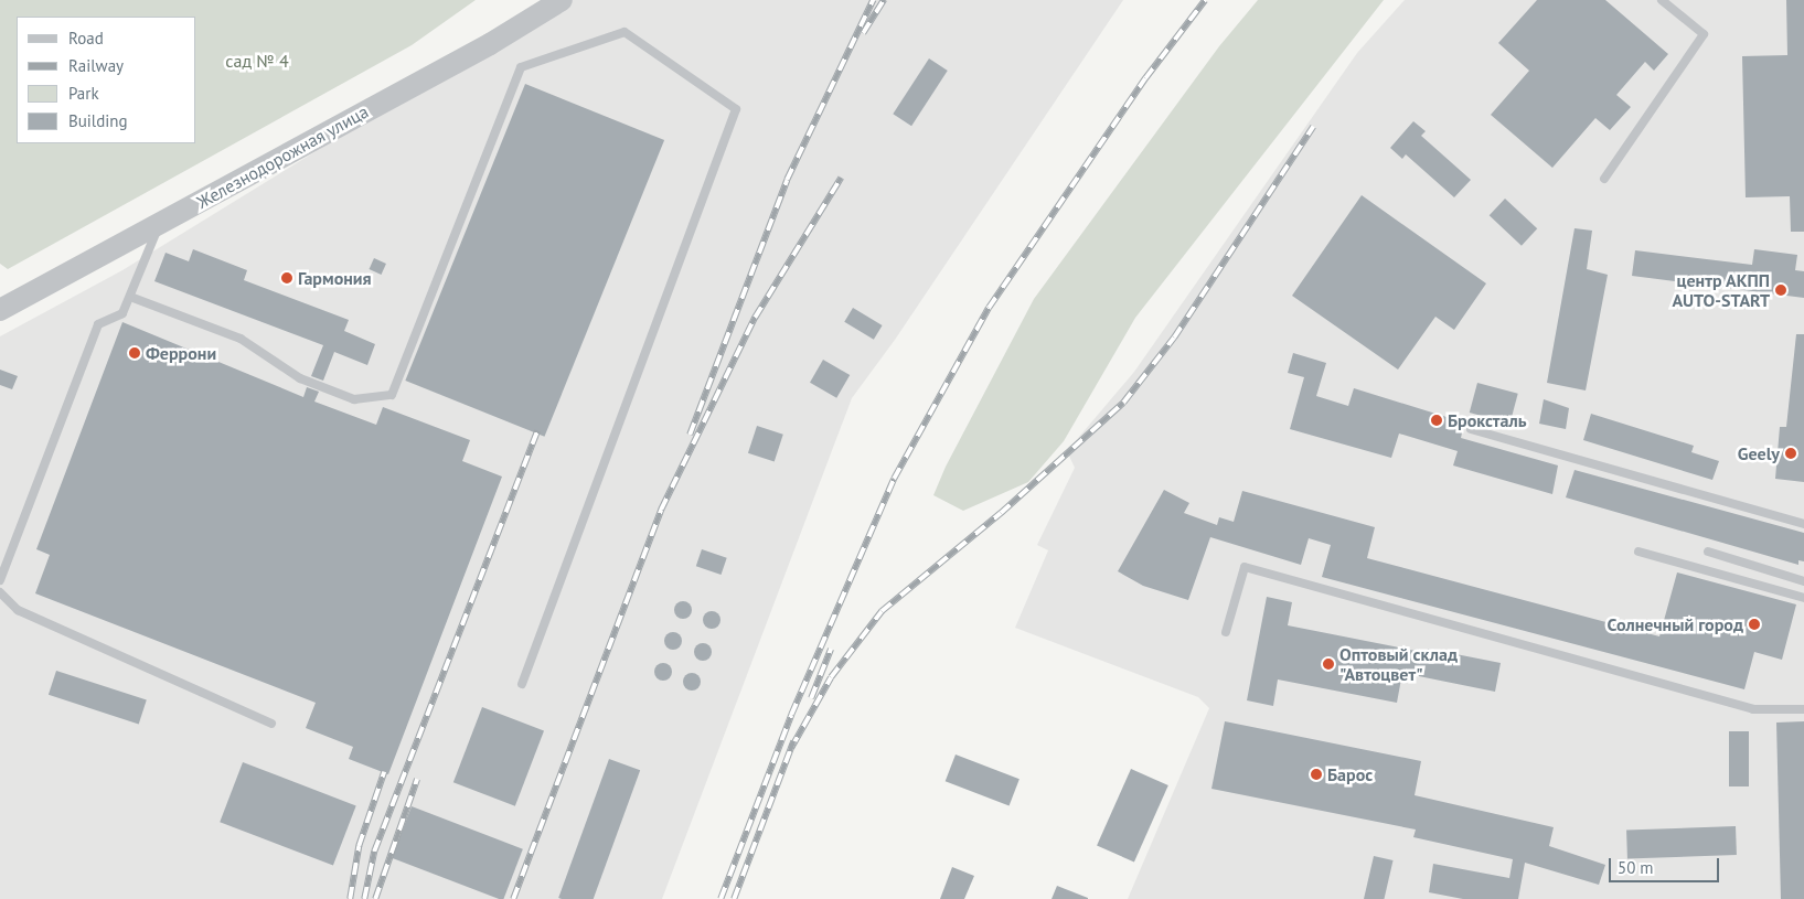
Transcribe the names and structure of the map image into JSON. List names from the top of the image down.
{
  "streets": {
    "street": ["Железнодорожная улица"]
  },
  "parks": ["сад № 4"],
  "places": [
    "Гармония",
    "центр АКПП AUTO-START",
    "Феррони",
    "Броксталь",
    "Geely",
    "Солнечный город",
    "Оптовый склад \"Автоцвет\"",
    "Барос"
  ],
  "legend": [
    "Road",
    "Railway",
    "Park",
    "Building"
  ],
  "scale_bar": "50 m"
}
